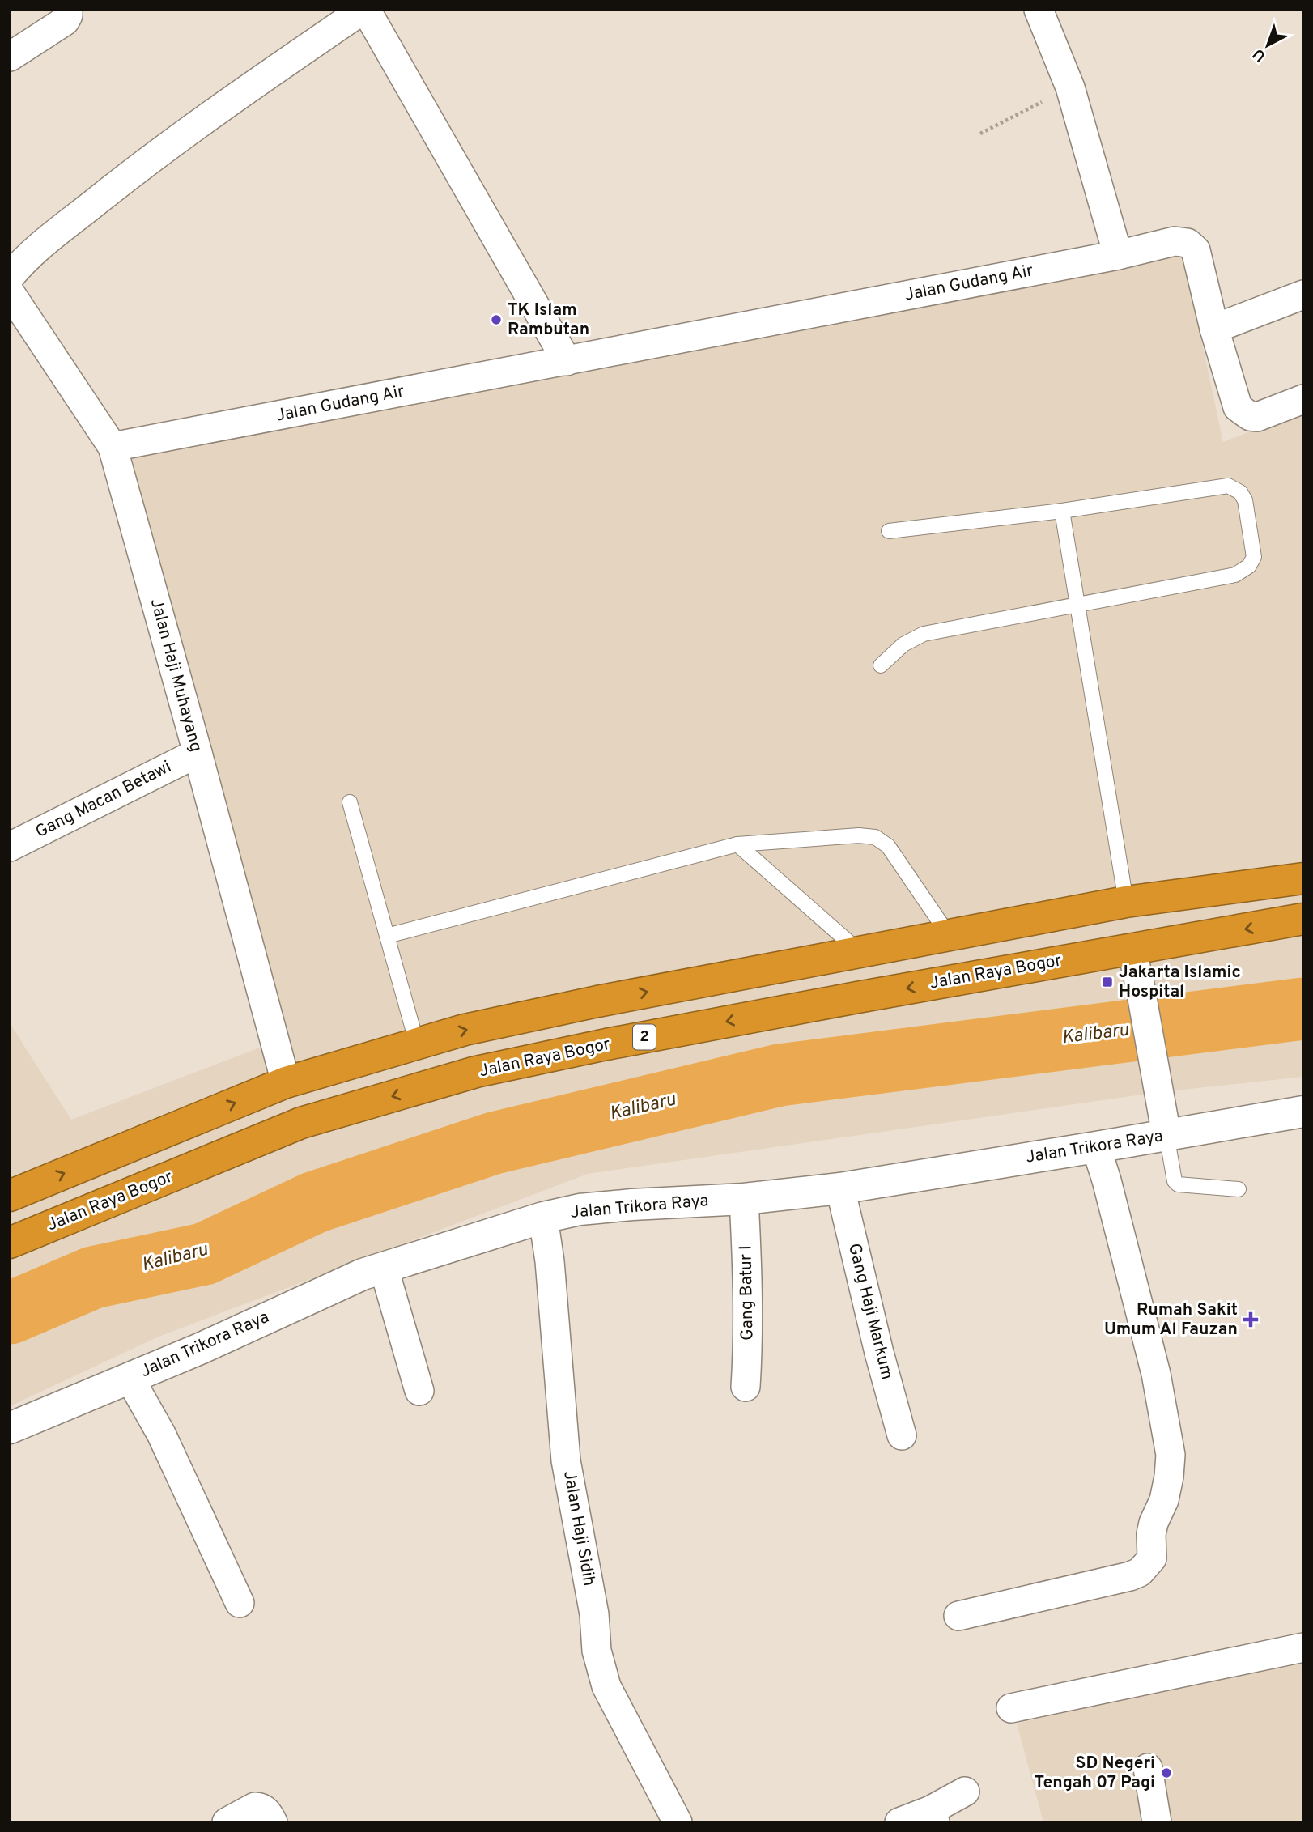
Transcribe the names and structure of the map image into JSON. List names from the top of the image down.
{
  "streets": {
    "highway": ["Jalan Raya Bogor", "2"],
    "street": [
      "Jalan Gudang Air",
      "Jalan Haji Muhayang",
      "Gang Macan Betawi",
      "Jalan Trikora Raya",
      "Gang Batur I",
      "Gang Haji Markum",
      "Jalan Haji Sidih"
    ]
  },
  "crossings": [
    ["Jalan Gudang Air", "Jalan Haji Muhayang"],
    ["Jalan Haji Muhayang", "Gang Macan Betawi"],
    ["Jalan Trikora Raya", "Gang Batur I"],
    ["Jalan Trikora Raya", "Gang Haji Markum"],
    ["Jalan Trikora Raya", "Jalan Haji Sidih"]
  ],
  "water": ["Kalibaru"],
  "places": {
    "other": ["TK Islam Rambutan", "SD Negeri Tengah 07 Pagi"],
    "transit": ["Jakarta Islamic Hospital"],
    "health": ["Rumah Sakit Umum Al Fauzan"]
  },
  "north": "bottom left"
}
